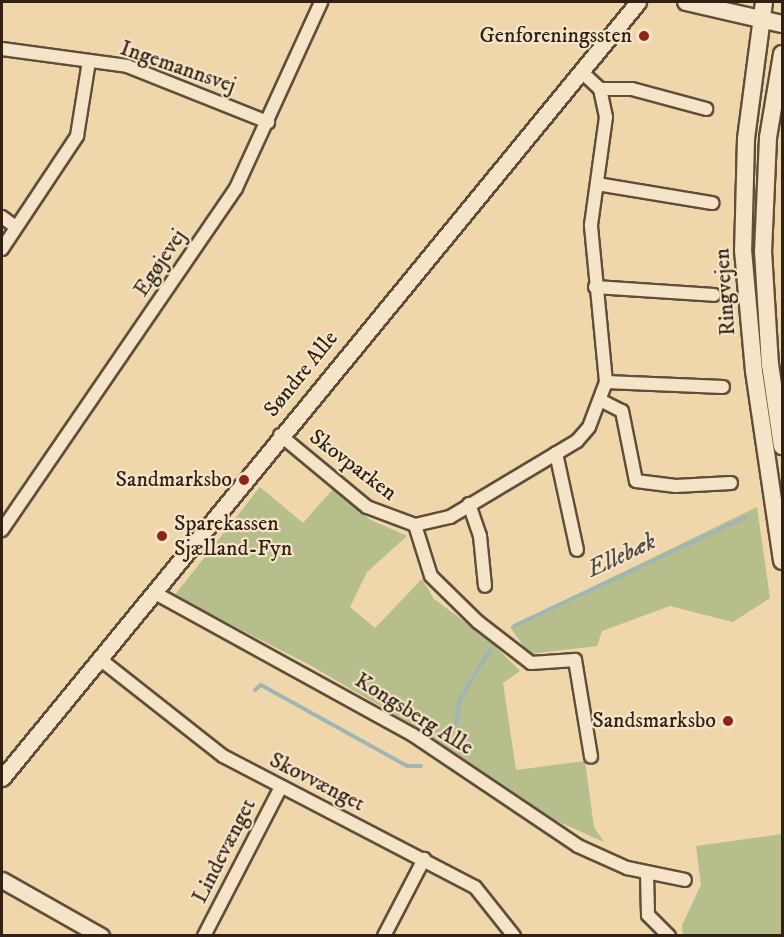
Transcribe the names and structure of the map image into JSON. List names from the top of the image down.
{
  "streets": {
    "main road": ["Ringvejen"],
    "street": [
      "Ingemannsvej",
      "Egøjevej",
      "Søndre Alle",
      "Skovparken",
      "Kongsberg Alle",
      "Skovvænget",
      "Lindevænget"
    ]
  },
  "crossings": [
    ["Ingemannsvej", "Egøjevej"],
    ["Søndre Alle", "Skovparken"],
    ["Søndre Alle", "Kongsberg Alle"],
    ["Søndre Alle", "Skovvænget"],
    ["Skovvænget", "Lindevænget"]
  ],
  "water": ["Ellebæk"],
  "places": [
    "Genforeningssten",
    "Sandmarksbo",
    "Sparekassen Sjælland-Fyn",
    "Sandsmarksbo"
  ]
}
